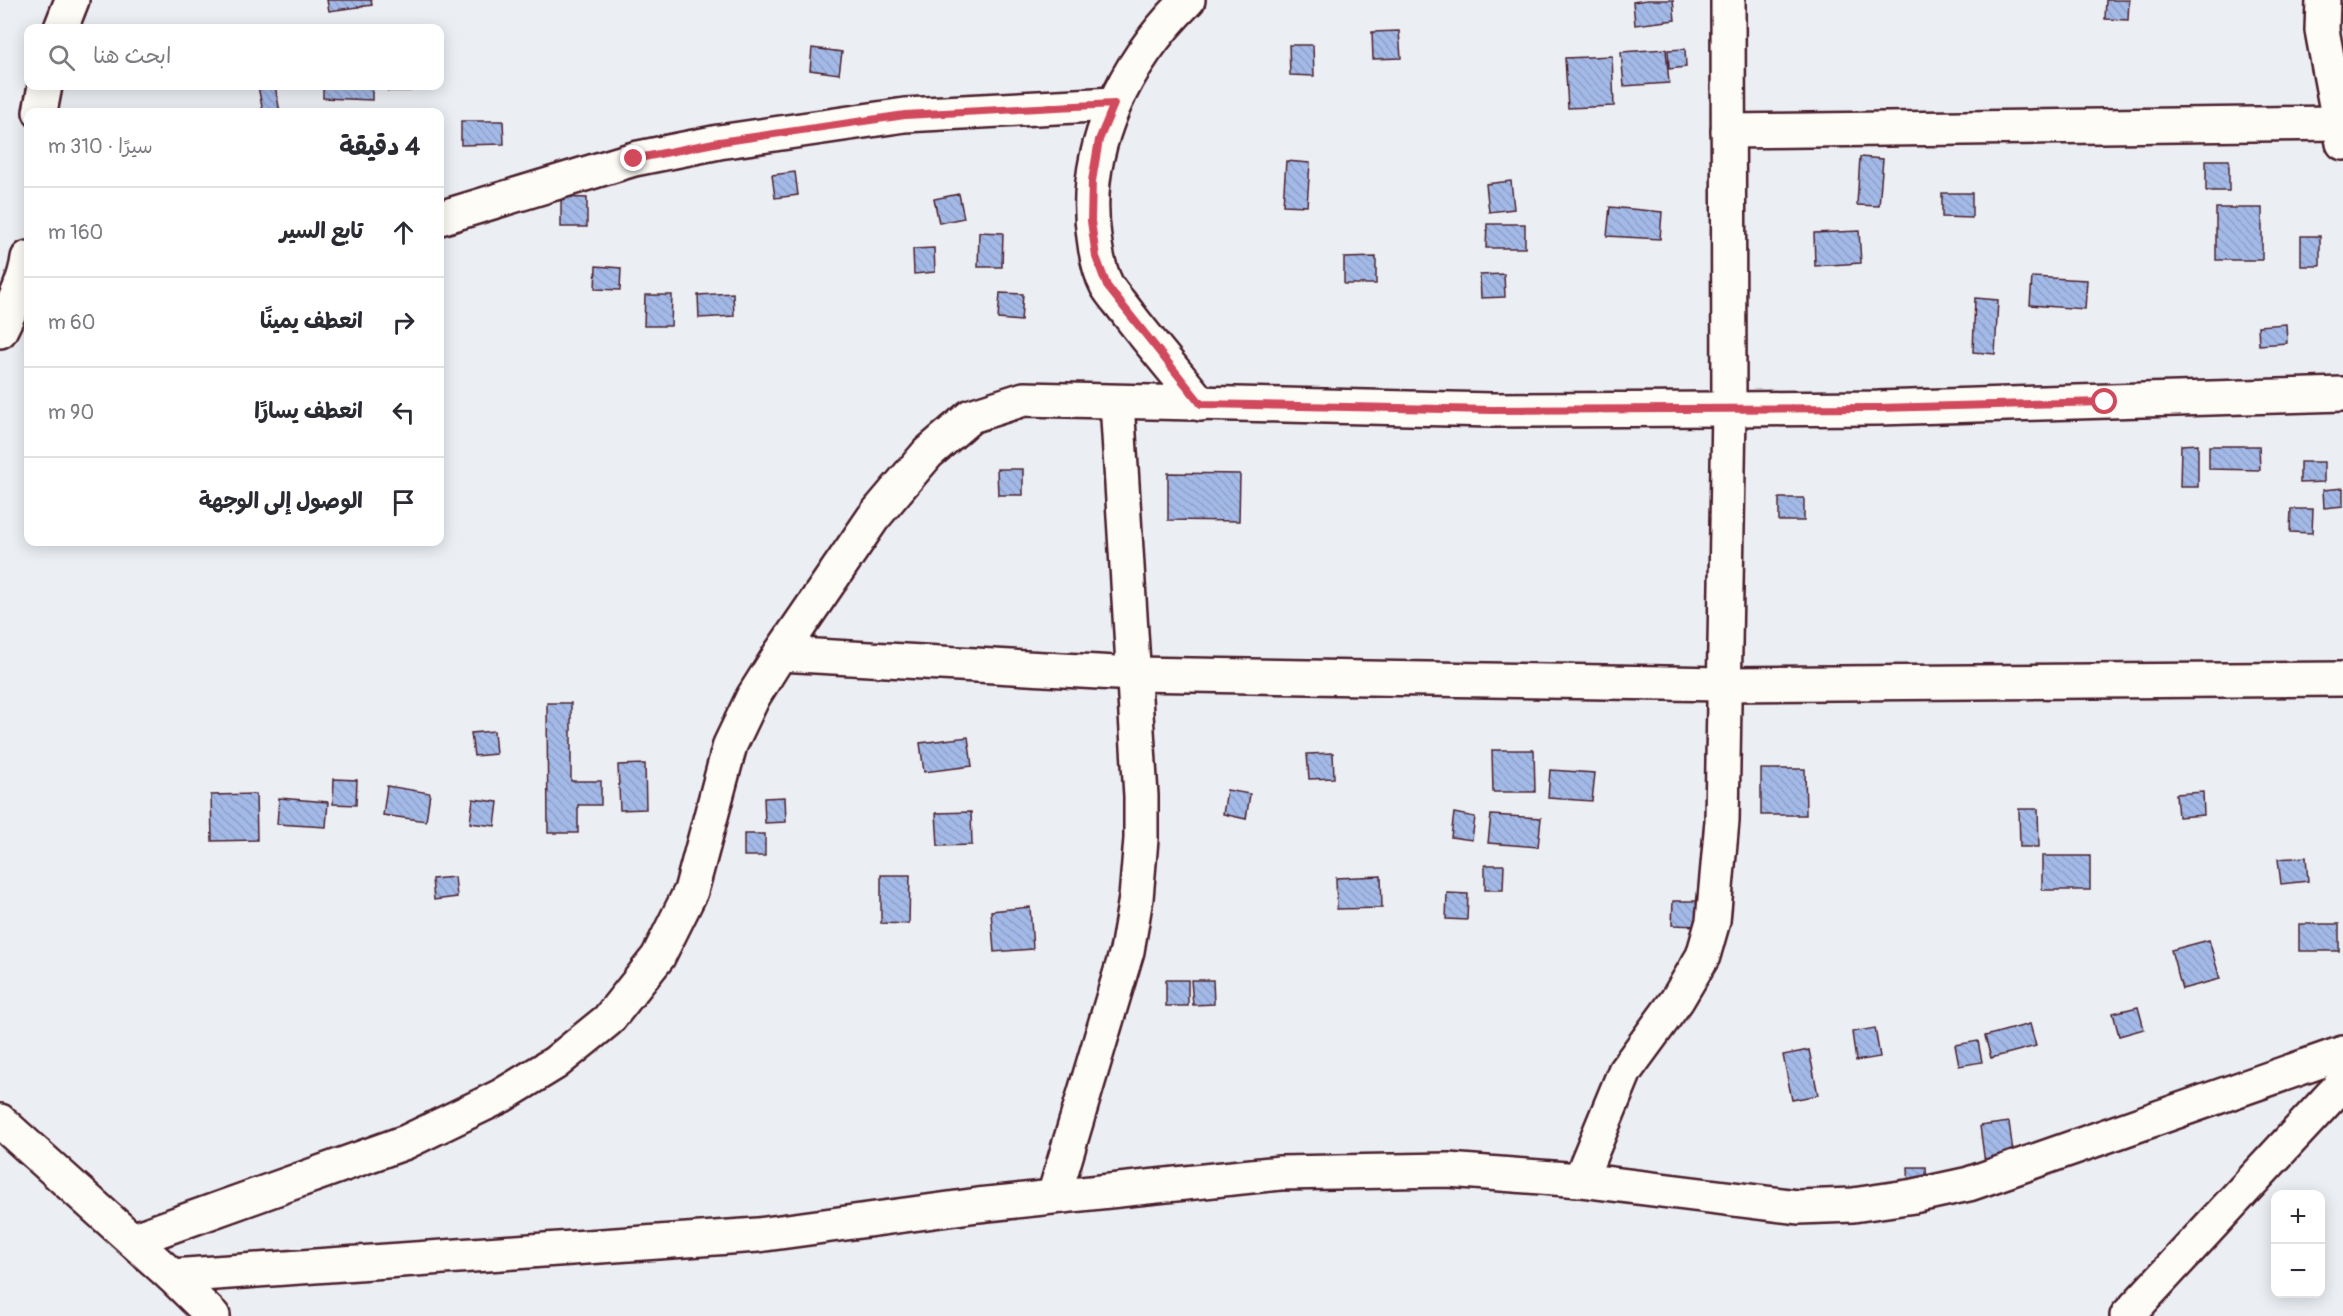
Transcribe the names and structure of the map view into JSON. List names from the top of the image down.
{
  "page": {
    "search": "ابحث هنا",
    "heading": ["4 دقيقة", "سيرًا · 310 m"],
    "list": [
      ["تابع السير", "160 m"],
      ["انعطف يمينًا", "60 m"],
      ["انعطف يسارًا", "90 m"],
      "الوصول إلى الوجهة"
    ],
    "map_buttons": ["+", "−"]
  }
}
